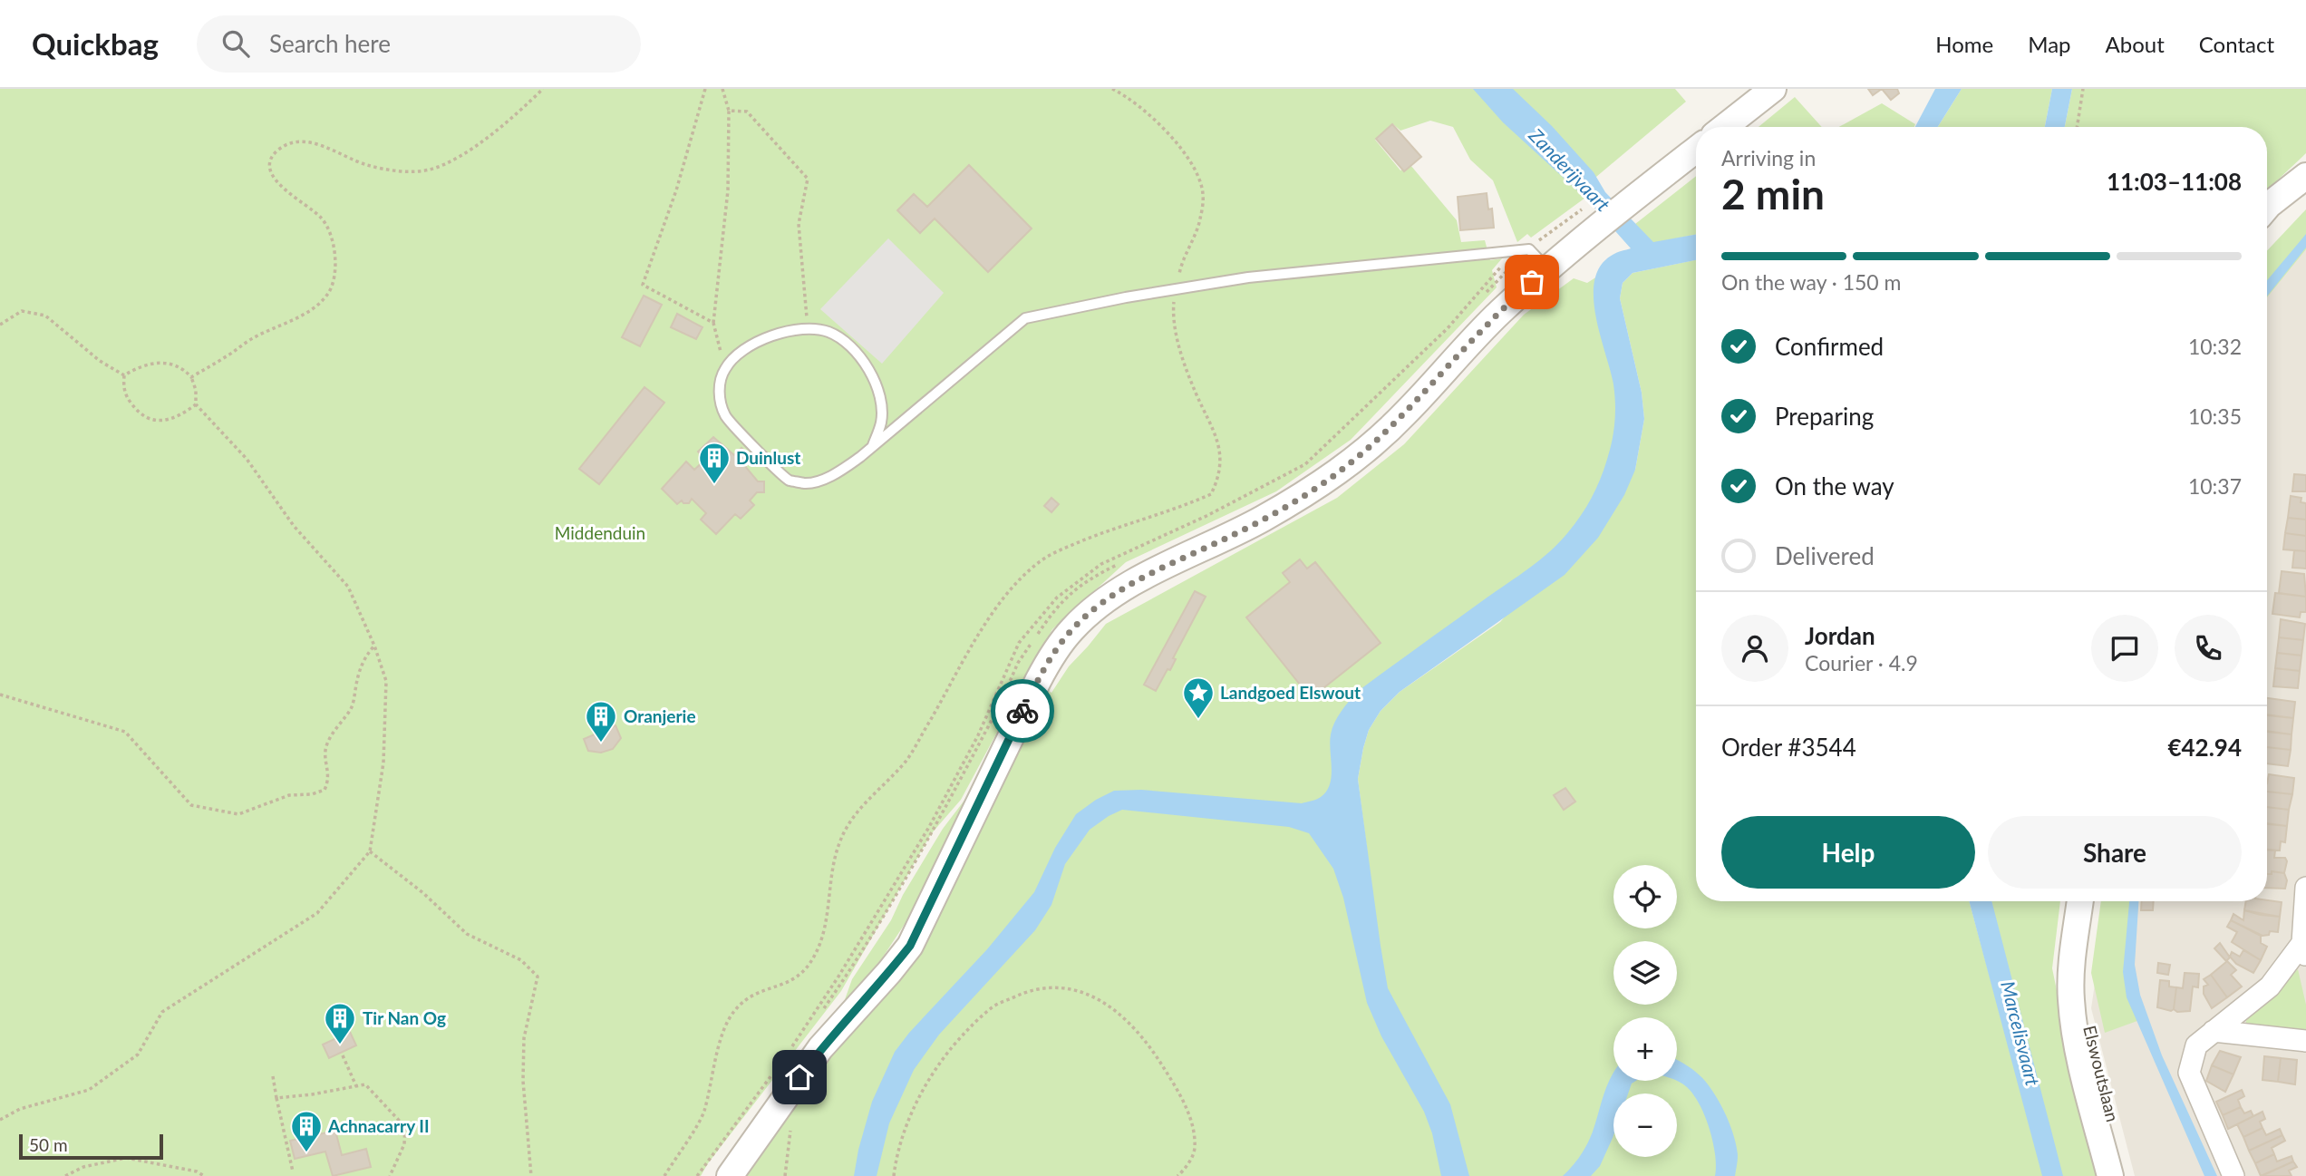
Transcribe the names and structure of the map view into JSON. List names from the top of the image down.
{
  "streets": {
    "street": ["Elswoutslaan"]
  },
  "water": ["Zanderijvaart", "Marcelisvaart"],
  "parks": ["Middenduin"],
  "places": {
    "building": [
      "Duinlust",
      "Oranjerie",
      "Tir Nan Og",
      "Achnacarry II"
    ],
    "place": ["Landgoed Elswout"]
  },
  "scale_bar": "50 m",
  "page": {
    "header": "Quickbag",
    "search": "Search here",
    "nav": [
      "Home",
      "Map",
      "About",
      "Contact"
    ],
    "heading": ["2 min", "Arriving in", "11:03–11:08"],
    "panel": [
      "Jordan",
      "Courier · 4.9",
      "Order #3544",
      "€42.94"
    ],
    "bar": "On the way · 150 m",
    "list": [
      ["Confirmed", "10:32"],
      ["Preparing", "10:35"],
      ["On the way", "10:37"],
      "Delivered"
    ],
    "buttons": ["Help", "Share"],
    "map_buttons": ["+", "−"],
    "scale": "50 m"
  }
}
